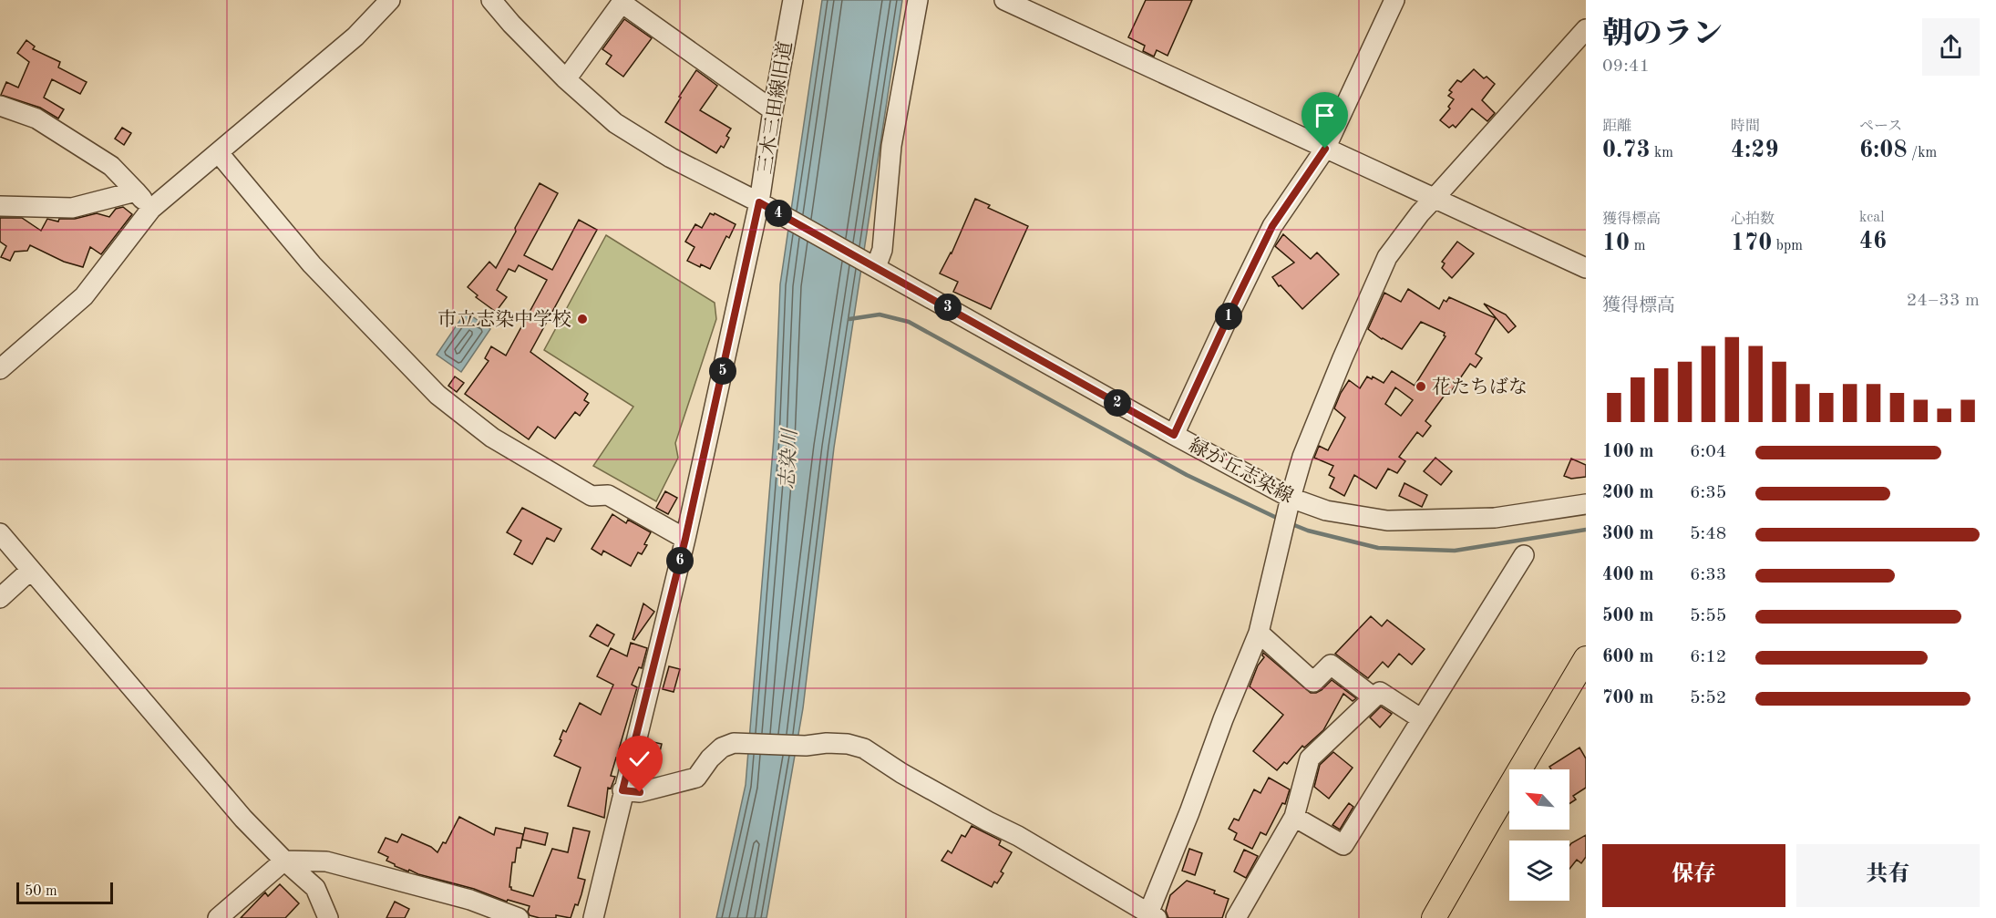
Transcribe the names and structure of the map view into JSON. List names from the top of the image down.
{
  "streets": {
    "street": ["三木三田線旧道", "緑が丘志染線"]
  },
  "crossings": [
    ["三木三田線旧道", "緑が丘志染線"]
  ],
  "water": ["志染川"],
  "places": ["市立志染中学校", "花たちばな"],
  "scale_bar": "50 m",
  "north": "top left",
  "page": {
    "heading": ["朝のラン", "09:41"],
    "stats": [
      ["距離", "0.73 km"],
      ["時間", "4:29"],
      ["ペース", "6:08 /km"],
      ["獲得標高", "10 m"],
      ["心拍数", "170 bpm"],
      ["kcal", "46"]
    ],
    "pins": [
      "4",
      "3",
      "1",
      "5",
      "2",
      "6"
    ],
    "chart": ["獲得標高", "24–33 m"],
    "list": [
      {
        "name": "100 m",
        "note": "6:04"
      },
      {
        "name": "200 m",
        "note": "6:35"
      },
      {
        "name": "300 m",
        "note": "5:48"
      },
      {
        "name": "400 m",
        "note": "6:33"
      },
      {
        "name": "500 m",
        "note": "5:55"
      },
      {
        "name": "600 m",
        "note": "6:12"
      },
      {
        "name": "700 m",
        "note": "5:52"
      }
    ],
    "buttons": ["保存", "共有"],
    "scale": "50 m"
  }
}
